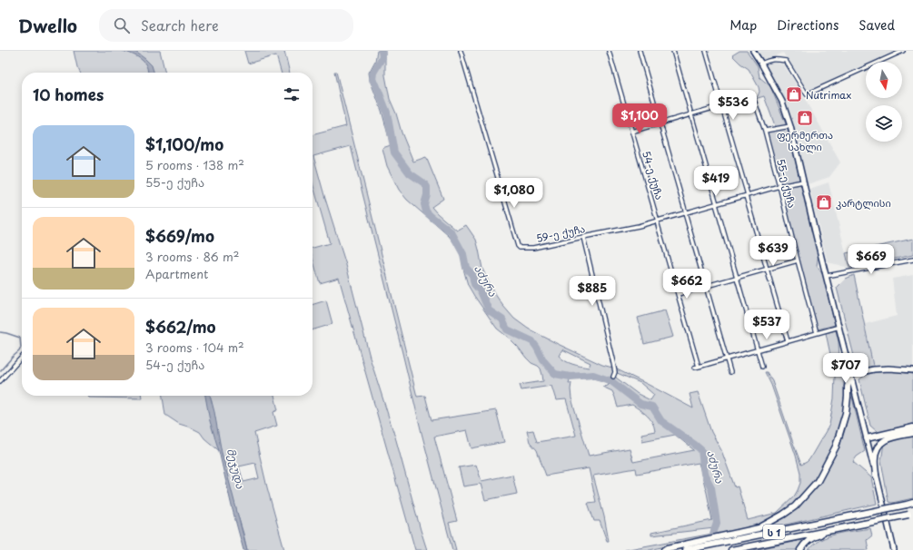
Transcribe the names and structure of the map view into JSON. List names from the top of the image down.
{
  "streets": {
    "highway": ["ს 1"],
    "street": ["54-ე ქუჩა", "55-ე ქუჩა", "59-ე ქუჩა"]
  },
  "crossings": [
    ["54-ე ქუჩა", "55-ე ქუჩა"],
    ["54-ე ქუჩა", "59-ე ქუჩა"],
    ["55-ე ქუჩა", "59-ე ქუჩა"]
  ],
  "water": ["აძურა", "მეჯუდა"],
  "places": {
    "shop": ["Nutrimax", "ფერმერთა სახლი", "კარტლისი"]
  },
  "north": "bottom",
  "page": {
    "header": "Dwello",
    "search": "Search here",
    "nav": ["Map", "Directions", "Saved"],
    "heading": "10 homes",
    "price": [
      "$536",
      "$1,100",
      "$419",
      "$1,080",
      "$639",
      "$669",
      "$662",
      "$885",
      "$537",
      "$707"
    ],
    "list": [
      {
        "name": "$1,100/mo",
        "note": "5 rooms · 138 m² · 55-ე ქუჩა"
      },
      {
        "name": "$669/mo",
        "note": "3 rooms · 86 m² · Apartment"
      },
      {
        "name": "$662/mo",
        "note": "3 rooms · 104 m² · 54-ე ქუჩა"
      }
    ]
  }
}
